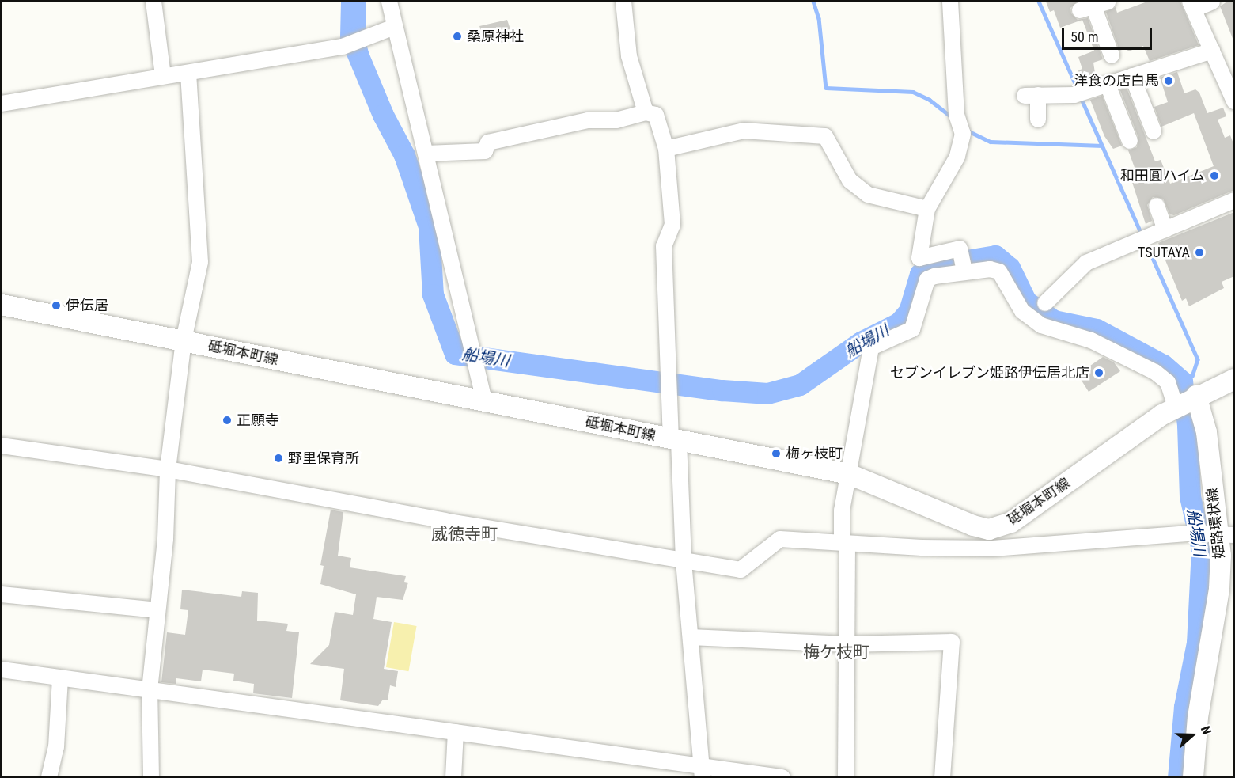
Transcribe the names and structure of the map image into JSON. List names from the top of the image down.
{
  "streets": {
    "main road": ["砥堀本町線", "姫路環状線"]
  },
  "crossings": [
    ["砥堀本町線", "姫路環状線"]
  ],
  "districts": ["威徳寺町", "梅ケ枝町"],
  "water": ["船場川"],
  "places": [
    "桑原神社",
    "洋食の店白馬",
    "和田圓ハイム",
    "TSUTAYA",
    "伊伝居",
    "セブンイレブン姫路伊伝居北店",
    "正願寺",
    "梅ヶ枝町",
    "野里保育所"
  ],
  "scale_bar": "50 m",
  "north": "right"
}
